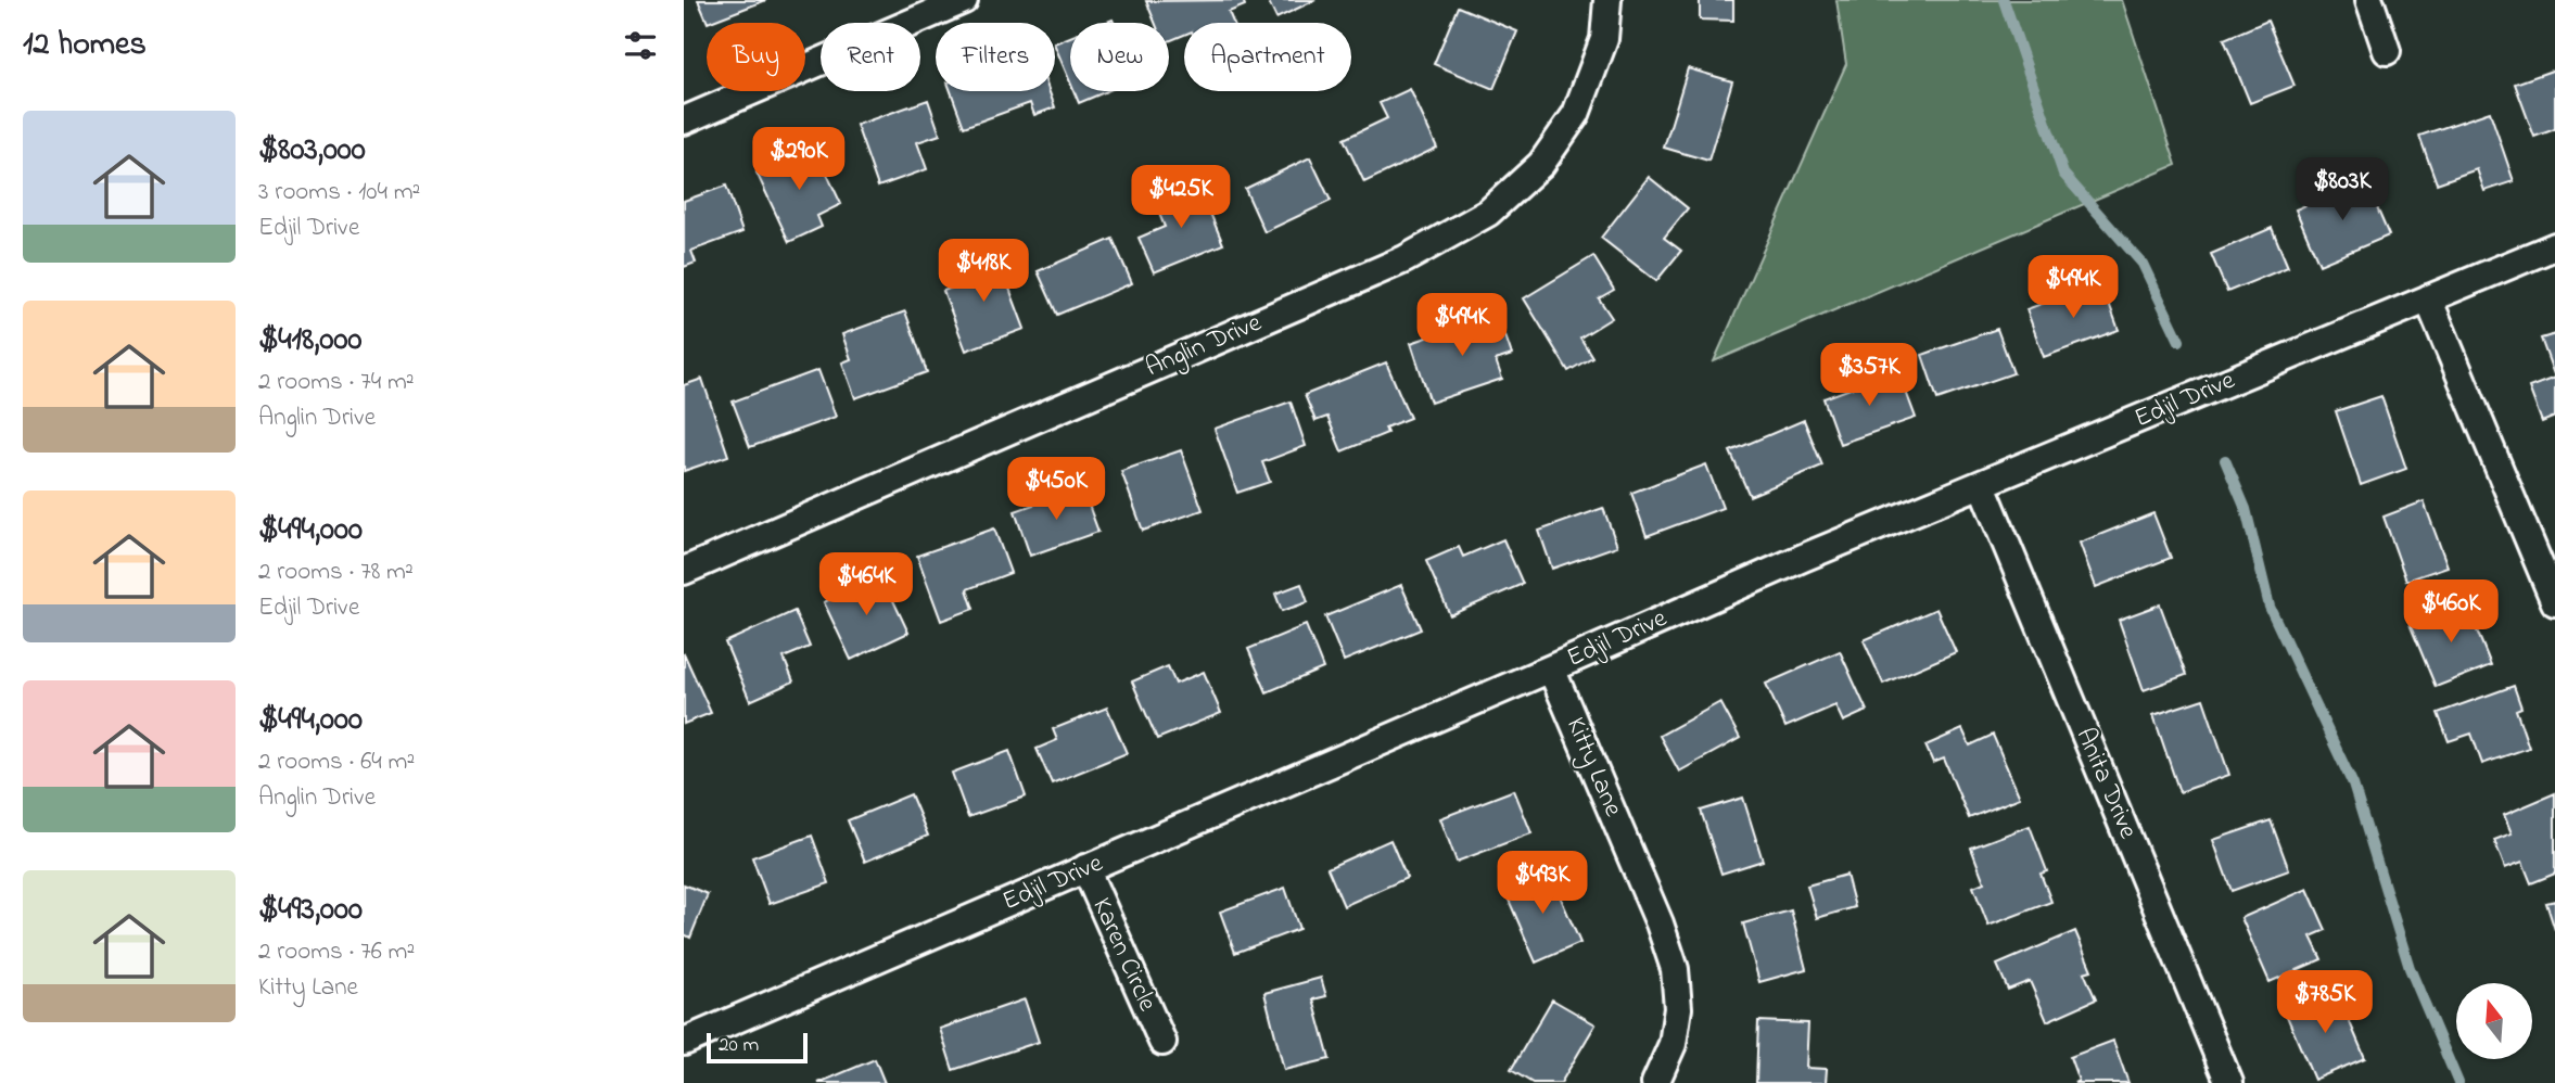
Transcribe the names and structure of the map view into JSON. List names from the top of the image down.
{
  "streets": {
    "street": [
      "Anglin Drive",
      "Edjil Drive",
      "Kitty Lane",
      "Anita Drive",
      "Karen Circle"
    ]
  },
  "crossings": [
    ["Edjil Drive", "Kitty Lane"],
    ["Edjil Drive", "Anita Drive"],
    ["Edjil Drive", "Karen Circle"]
  ],
  "scale_bar": "20 m",
  "north": "top",
  "page": {
    "heading": "12 homes",
    "chip": [
      "Buy",
      "Rent",
      "Filters",
      "New",
      "Apartment"
    ],
    "list": [
      {
        "name": "$803,000",
        "note": "3 rooms · 104 m² · Edjil Drive"
      },
      {
        "name": "$418,000",
        "note": "2 rooms · 74 m² · Anglin Drive"
      },
      {
        "name": "$494,000",
        "note": "2 rooms · 78 m² · Edjil Drive"
      },
      {
        "name": "$494,000",
        "note": "2 rooms · 64 m² · Anglin Drive"
      },
      {
        "name": "$493,000",
        "note": "2 rooms · 76 m² · Kitty Lane"
      }
    ],
    "price": [
      "$290K",
      "$803K",
      "$425K",
      "$418K",
      "$494K",
      "$494K",
      "$357K",
      "$450K",
      "$464K",
      "$460K",
      "$493K",
      "$785K"
    ],
    "scale": "20 m"
  }
}
